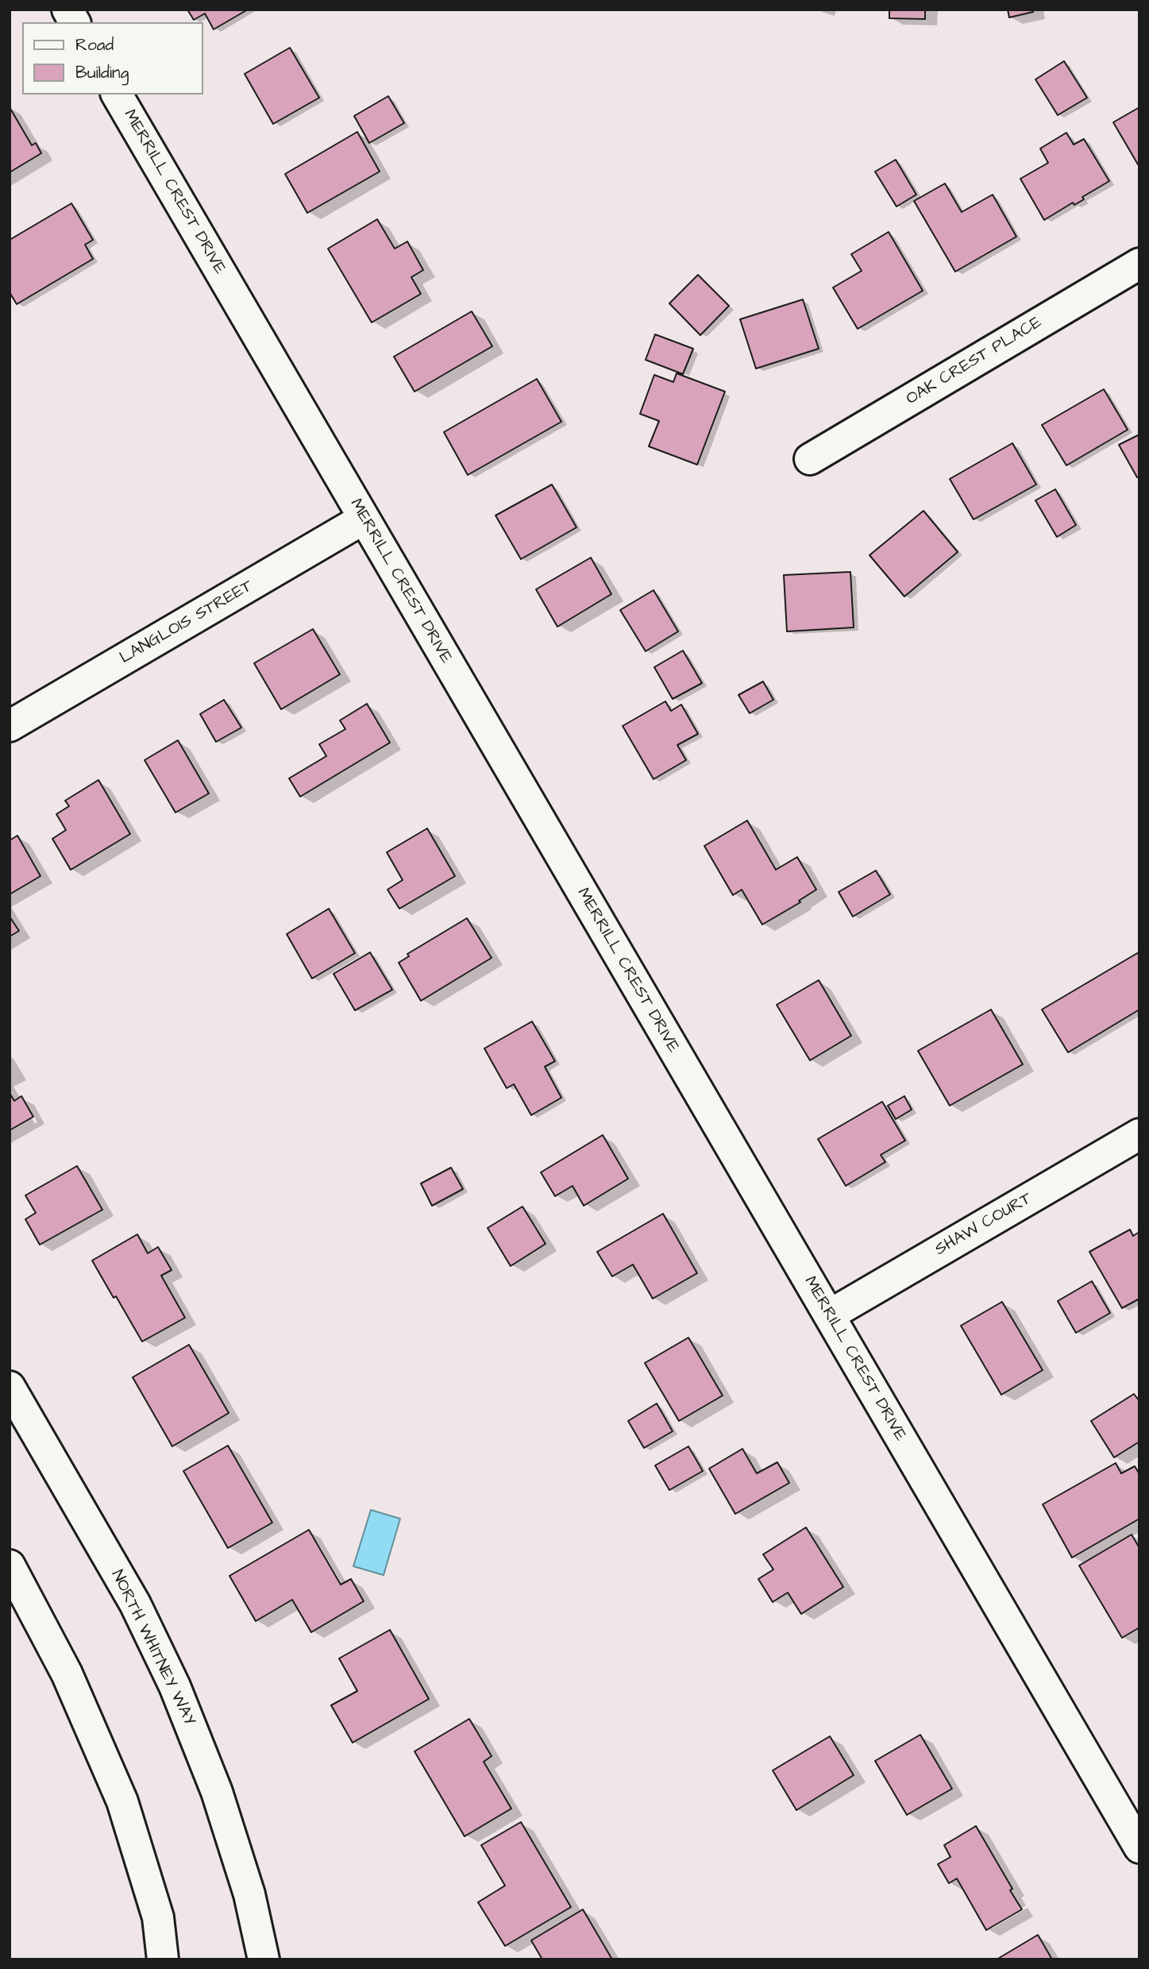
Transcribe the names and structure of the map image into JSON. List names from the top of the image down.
{
  "streets": {
    "street": [
      "MERRILL CREST DRIVE",
      "OAK CREST PLACE",
      "LANGLOIS STREET",
      "SHAW COURT",
      "NORTH WHITNEY WAY"
    ]
  },
  "crossings": [
    ["MERRILL CREST DRIVE", "LANGLOIS STREET"],
    ["MERRILL CREST DRIVE", "SHAW COURT"]
  ],
  "legend": ["Road", "Building"]
}
